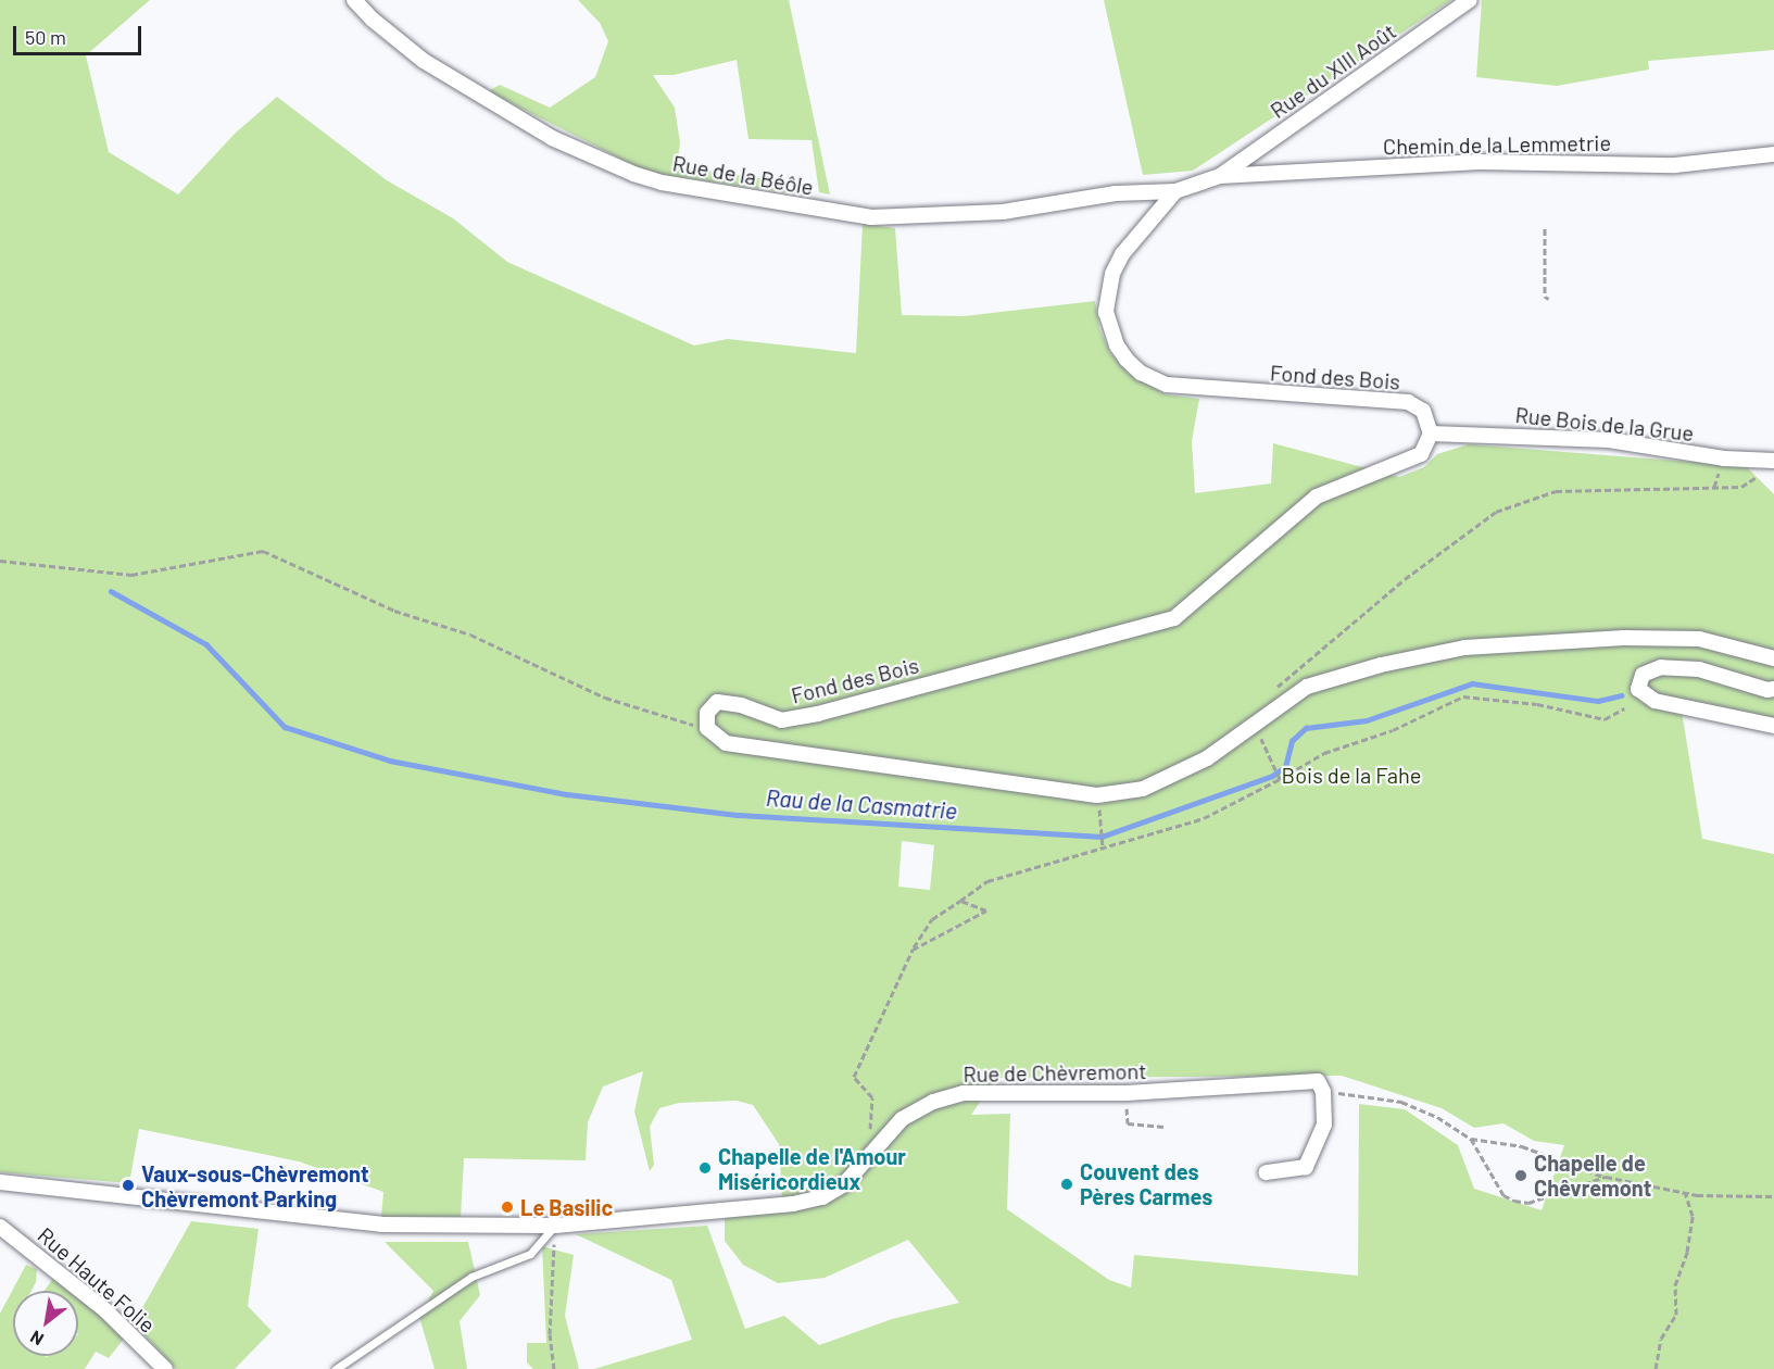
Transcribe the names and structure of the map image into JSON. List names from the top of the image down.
{
  "streets": {
    "street": [
      "Rue du XIII Août",
      "Chemin de la Lemmetrie",
      "Rue de la Béôle",
      "Fond des Bois",
      "Rue Bois de la Grue",
      "Rue de Chèvremont",
      "Rue Haute Folie"
    ]
  },
  "crossings": [
    ["Rue du XIII Août", "Chemin de la Lemmetrie"],
    ["Rue de la Béôle", "Fond des Bois"],
    ["Fond des Bois", "Rue Bois de la Grue"]
  ],
  "water": ["Rau de la Casmatrie"],
  "parks": ["Bois de la Fahe"],
  "places": [
    "Chapelle de l'Amour Miséricordieux",
    "Chapelle de Chêvremont",
    "Couvent des Pères Carmes",
    "Vaux-sous-Chèvremont Chèvremont Parking",
    "Le Basilic"
  ],
  "scale_bar": "50 m",
  "north": "bottom left"
}
